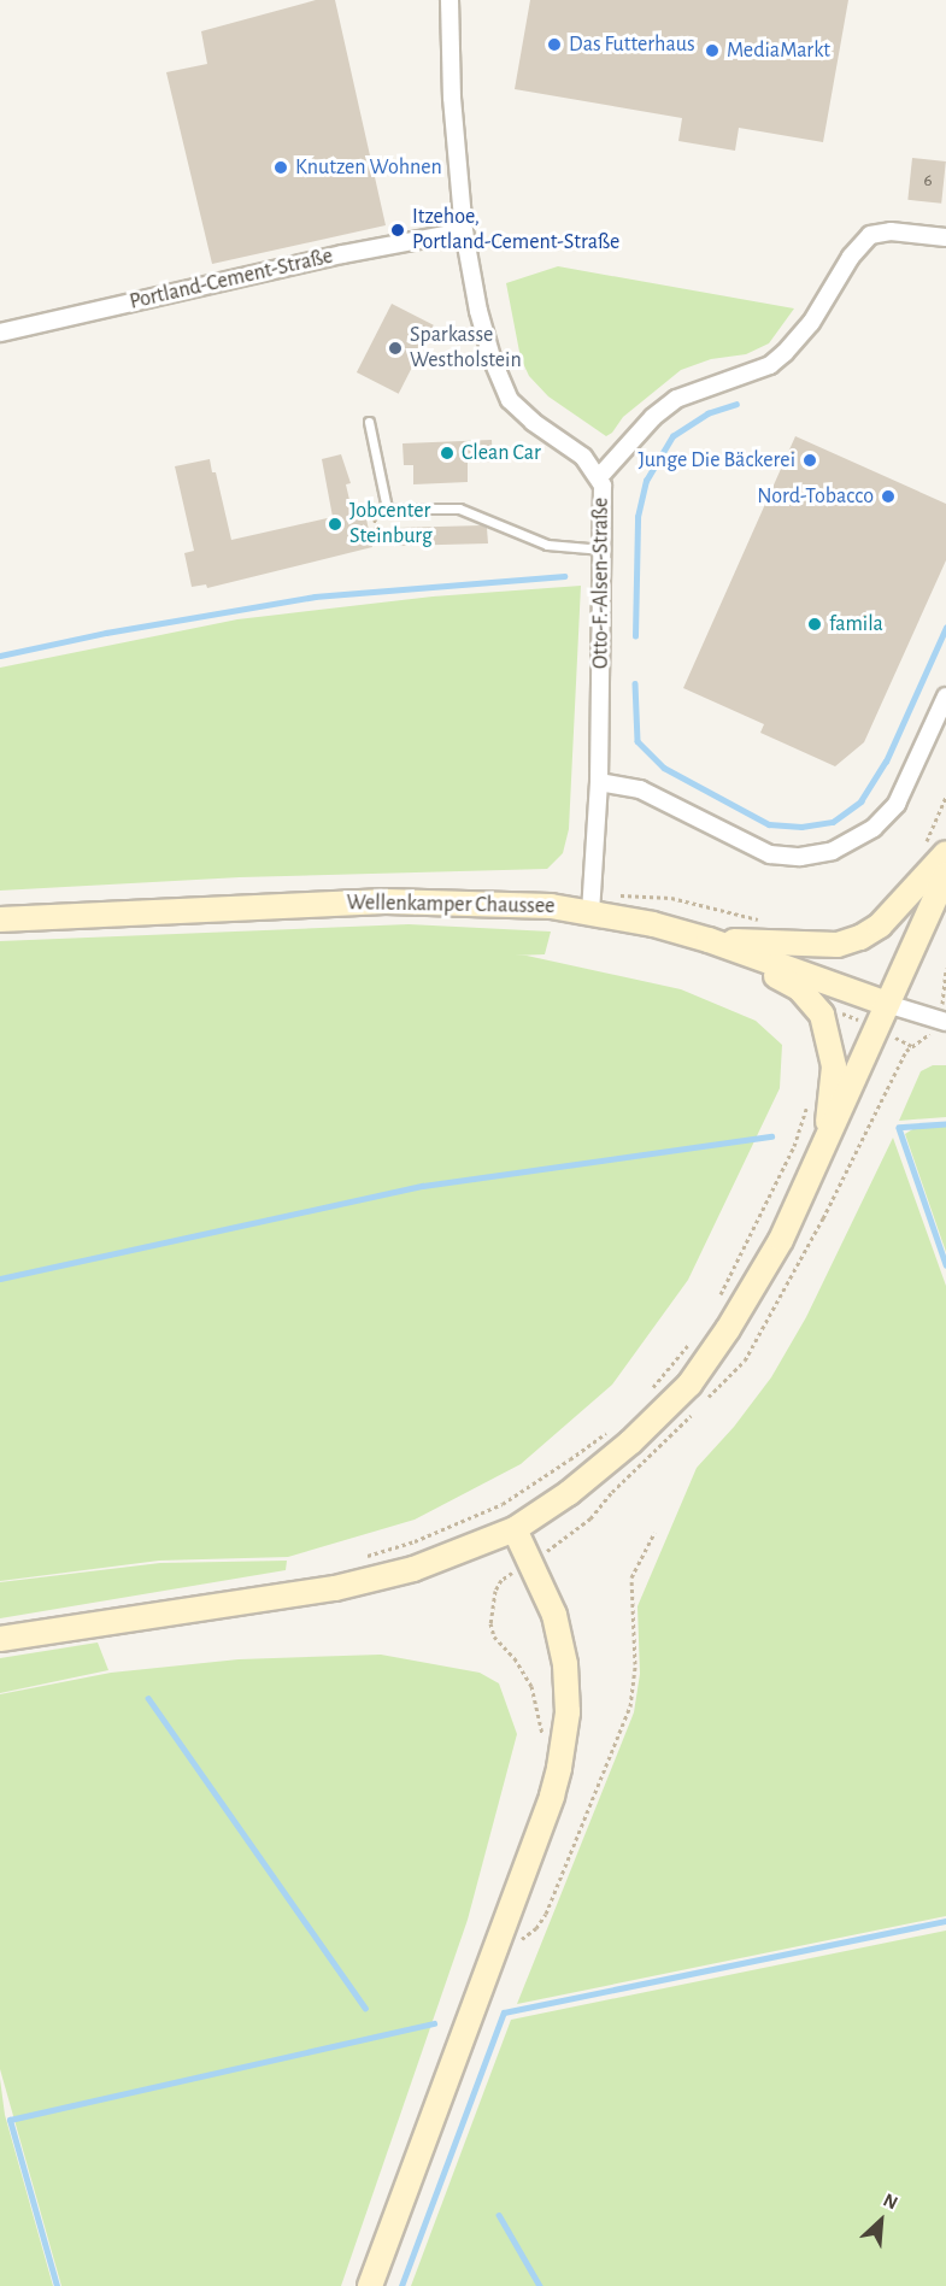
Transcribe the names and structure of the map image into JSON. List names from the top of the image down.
{
  "streets": {
    "main road": ["Wellenkamper Chaussee"],
    "street": ["Portland-Cement-Straße", "Otto-F.-Alsen-Straße"]
  },
  "crossings": [
    ["Portland-Cement-Straße", "Otto-F.-Alsen-Straße"],
    ["Otto-F.-Alsen-Straße", "Wellenkamper Chaussee"]
  ],
  "places": [
    "Das Futterhaus",
    "MediaMarkt",
    "Knutzen Wohnen",
    "Itzehoe, Portland-Cement-Straße",
    "Sparkasse Westholstein",
    "Clean Car",
    "Junge Die Bäckerei",
    "Nord-Tobacco",
    "Jobcenter Steinburg",
    "famila"
  ],
  "house_numbers": ["6"],
  "north": "top right"
}
